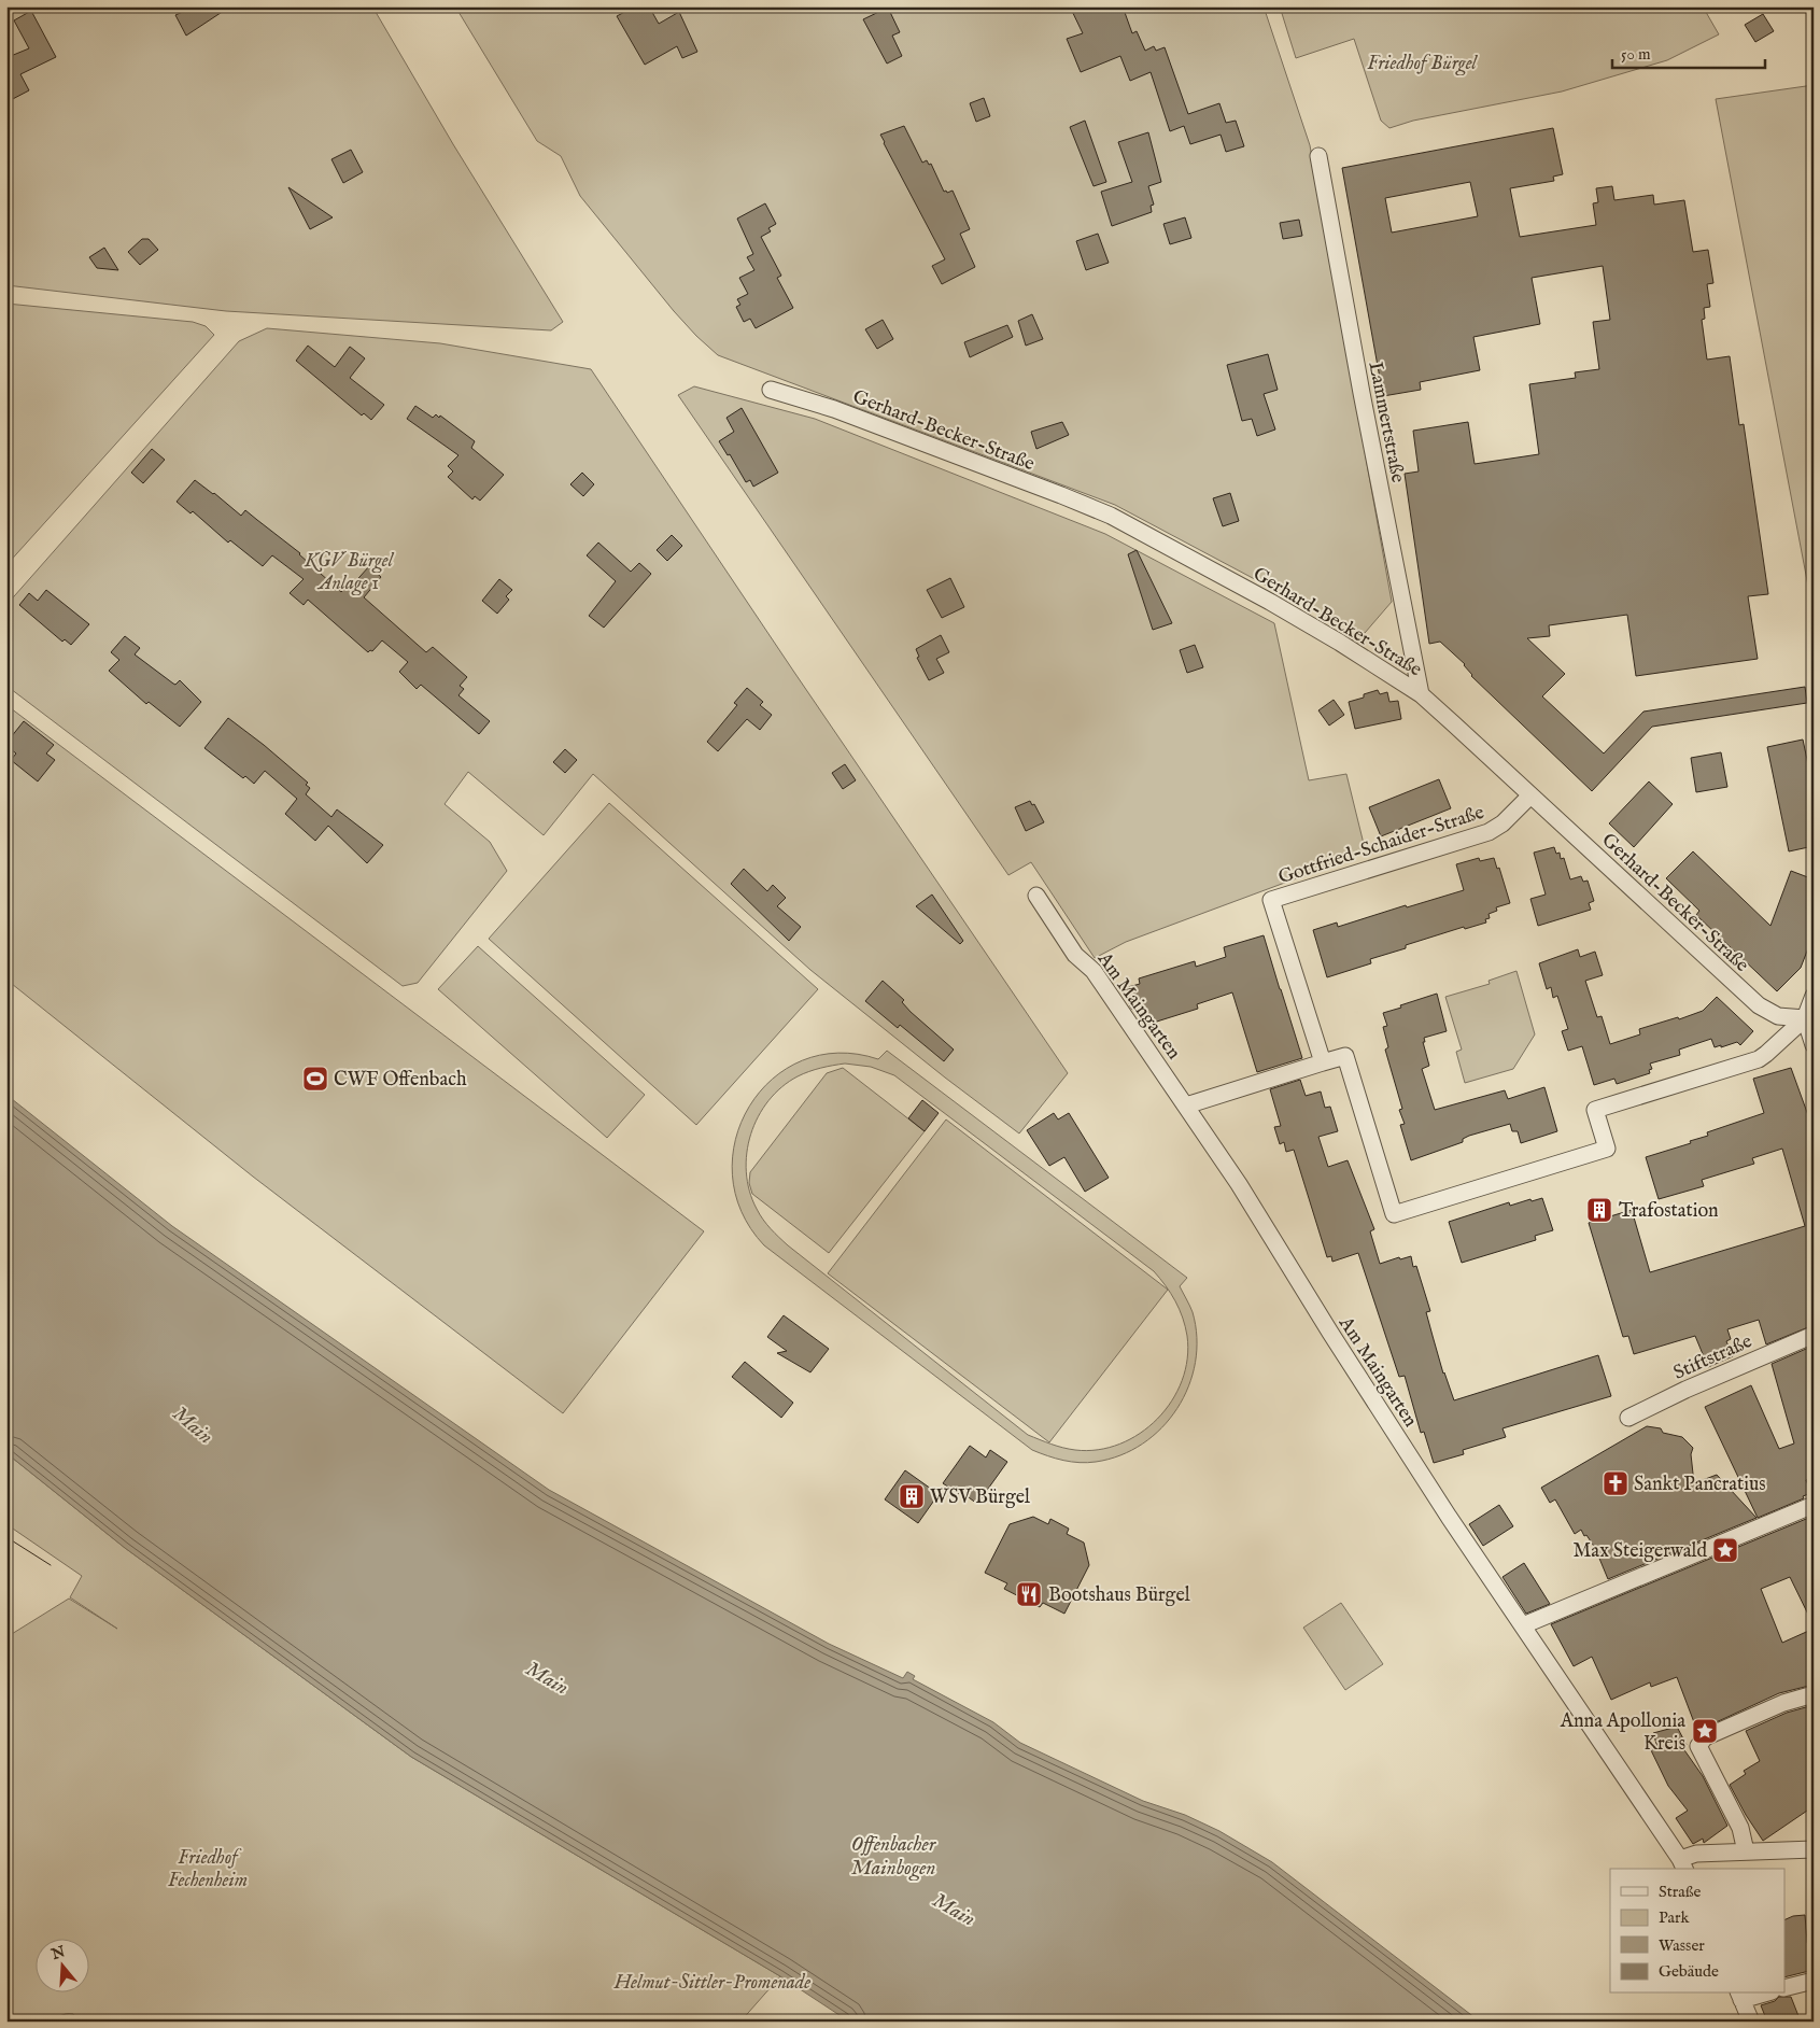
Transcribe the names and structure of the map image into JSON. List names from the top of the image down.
{
  "streets": {
    "street": [
      "Lammertstraße",
      "Gerhard-Becker-Straße",
      "Gottfried-Schaider-Straße",
      "Am Maingarten",
      "Stiftstraße"
    ]
  },
  "crossings": [
    ["Lammertstraße", "Gerhard-Becker-Straße"],
    ["Gerhard-Becker-Straße", "Gottfried-Schaider-Straße"]
  ],
  "water": ["Main", "Offenbacher Mainbogen"],
  "parks": [
    "Friedhof Bürgel",
    "KGV Bürgel Anlage 1",
    "Friedhof Fechenheim",
    "Helmut-Sittler-Promenade"
  ],
  "places": {
    "sports": ["CWF Offenbach"],
    "building": ["Trafostation", "WSV Bürgel"],
    "church": ["Sankt Pancratius"],
    "place": ["Max Steigerwald", "Anna Apollonia Kreis"],
    "restaurant": ["Bootshaus Bürgel"]
  },
  "legend": [
    "Straße",
    "Park",
    "Wasser",
    "Gebäude"
  ],
  "scale_bar": "50 m",
  "north": "top"
}
